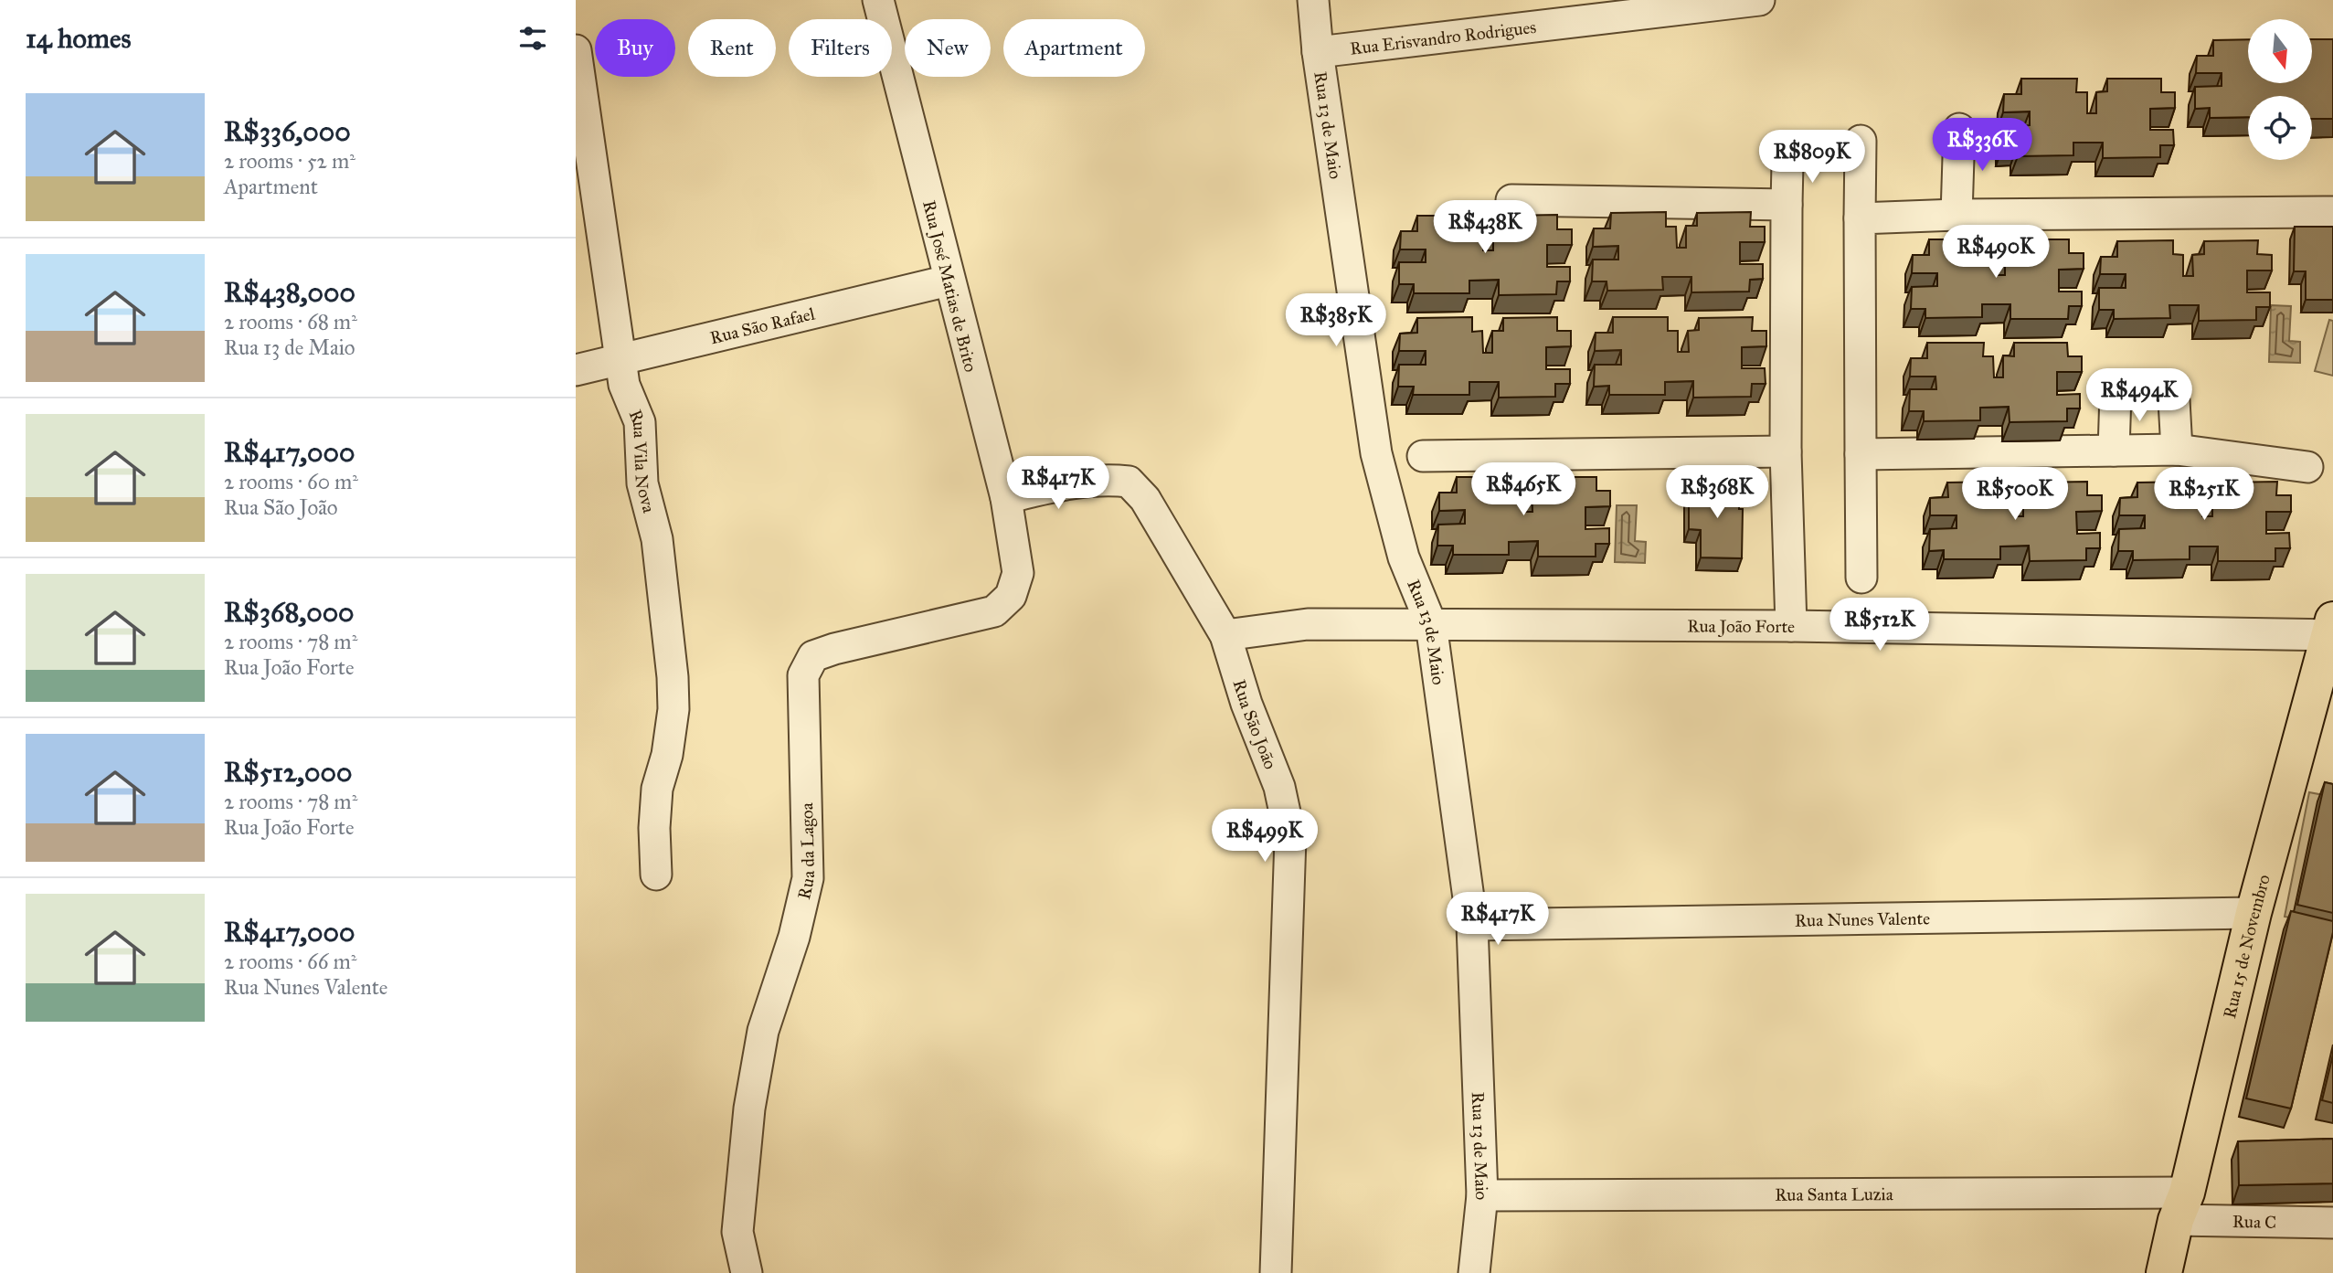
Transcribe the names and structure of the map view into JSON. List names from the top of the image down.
{
  "streets": {
    "main road": ["Rua 15 de Novembro"],
    "street": [
      "Rua Erisvandro Rodrigues",
      "Rua 13 de Maio",
      "Rua José Matias de Brito",
      "Rua São Rafael",
      "Rua Vila Nova",
      "Rua João Forte",
      "Rua São João",
      "Rua da Lagoa",
      "Rua Nunes Valente",
      "Rua Santa Luzia",
      "Rua C"
    ]
  },
  "crossings": [
    ["Rua Erisvandro Rodrigues", "Rua 13 de Maio"],
    ["Rua 13 de Maio", "Rua João Forte"],
    ["Rua 13 de Maio", "Rua Nunes Valente"],
    ["Rua 13 de Maio", "Rua Santa Luzia"],
    ["Rua José Matias de Brito", "Rua São Rafael"],
    ["Rua José Matias de Brito", "Rua São João"],
    ["Rua José Matias de Brito", "Rua da Lagoa"],
    ["Rua São Rafael", "Rua Vila Nova"],
    ["Rua João Forte", "Rua São João"],
    ["Rua João Forte", "Rua 15 de Novembro"],
    ["Rua Nunes Valente", "Rua 15 de Novembro"],
    ["Rua 15 de Novembro", "Rua Santa Luzia"],
    ["Rua 15 de Novembro", "Rua C"],
    ["Rua Santa Luzia", "Rua C"]
  ],
  "north": "bottom",
  "page": {
    "heading": "14 homes",
    "chip": [
      "Buy",
      "Rent",
      "Filters",
      "New",
      "Apartment"
    ],
    "list": [
      {
        "name": "R$336,000",
        "note": "2 rooms · 52 m² · Apartment"
      },
      {
        "name": "R$438,000",
        "note": "2 rooms · 68 m² · Rua 13 de Maio"
      },
      {
        "name": "R$417,000",
        "note": "2 rooms · 60 m² · Rua São João"
      },
      {
        "name": "R$368,000",
        "note": "2 rooms · 78 m² · Rua João Forte"
      },
      {
        "name": "R$512,000",
        "note": "2 rooms · 78 m² · Rua João Forte"
      },
      {
        "name": "R$417,000",
        "note": "2 rooms · 66 m² · Rua Nunes Valente"
      }
    ],
    "price": [
      "R$336K",
      "R$809K",
      "R$438K",
      "R$490K",
      "R$385K",
      "R$494K",
      "R$417K",
      "R$465K",
      "R$368K",
      "R$500K",
      "R$251K",
      "R$512K",
      "R$499K",
      "R$417K"
    ]
  }
}
